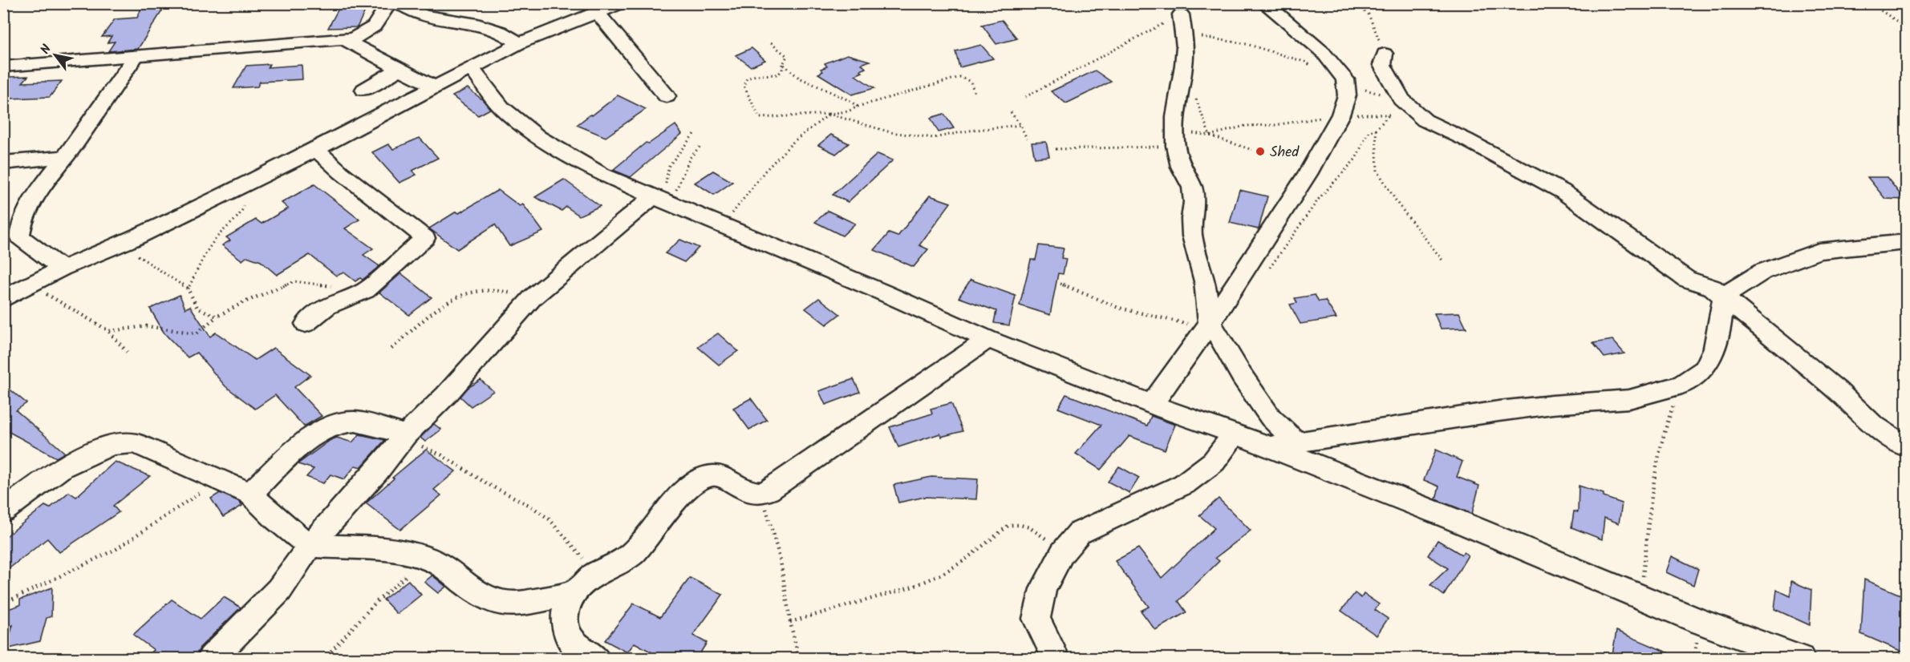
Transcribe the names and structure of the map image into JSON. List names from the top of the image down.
{
  "places": ["Shed"],
  "north": "top left"
}
